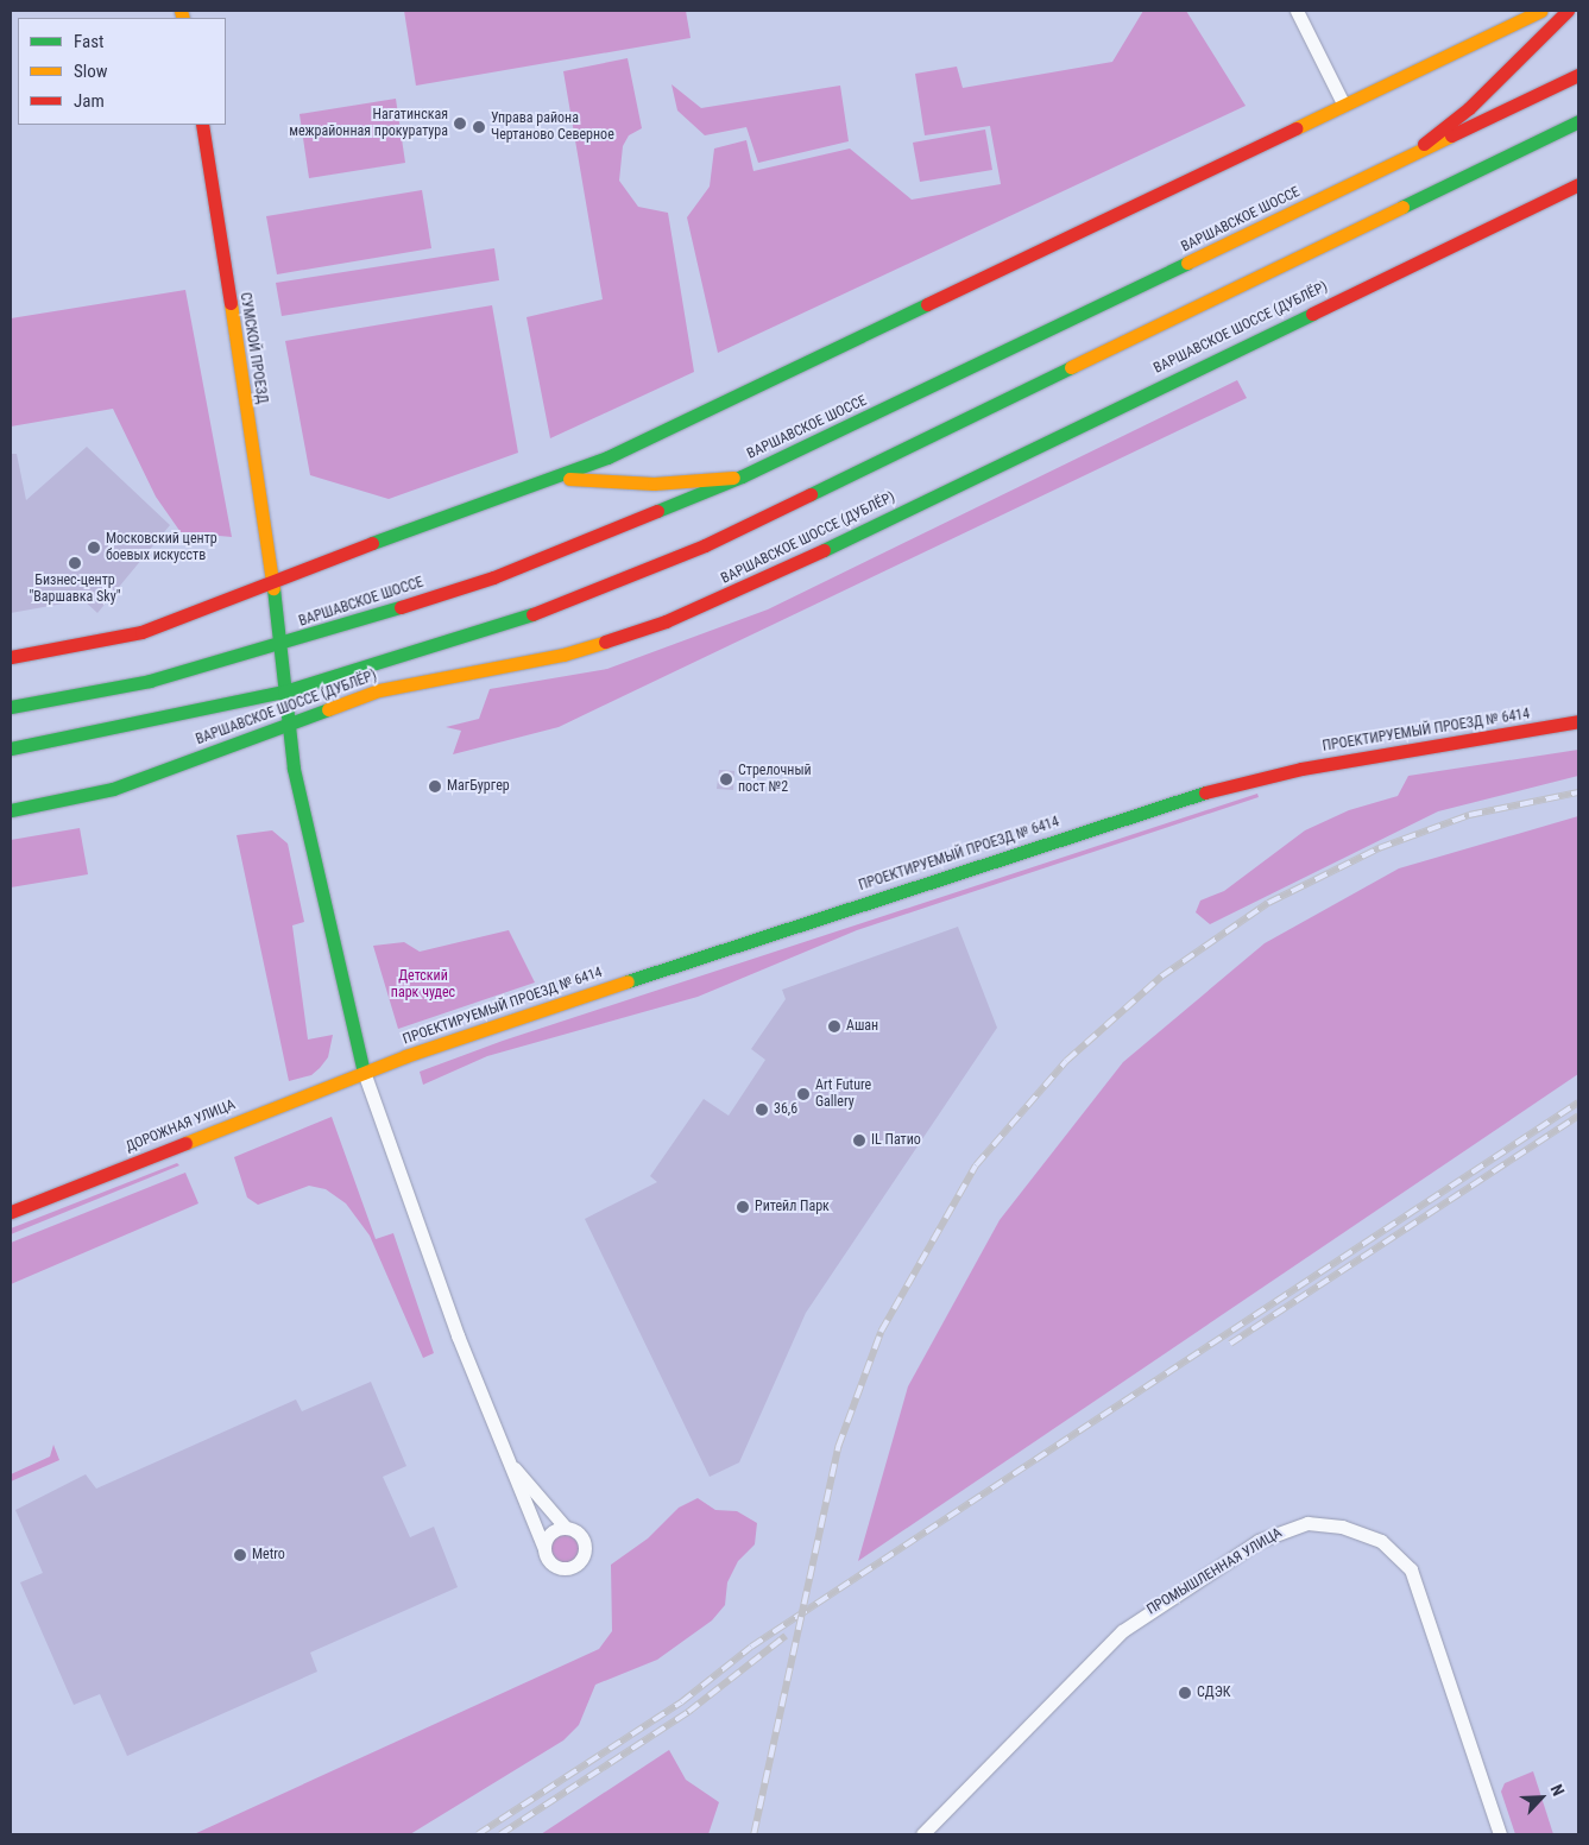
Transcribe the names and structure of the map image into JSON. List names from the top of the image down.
{
  "streets": {
    "main road": [
      "ВАРШАВСКОЕ ШОССЕ",
      "ВАРШАВСКОЕ ШОССЕ (ДУБЛЁР)",
      "СУМСКОЙ ПРОЕЗД",
      "ПРОЕКТИРУЕМЫЙ ПРОЕЗД № 6414",
      "ДОРОЖНАЯ УЛИЦА"
    ],
    "street": ["ПРОМЫШЛЕННАЯ УЛИЦА"]
  },
  "crossings": [
    ["ВАРШАВСКОЕ ШОССЕ", "СУМСКОЙ ПРОЕЗД"],
    ["ВАРШАВСКОЕ ШОССЕ (ДУБЛЁР)", "СУМСКОЙ ПРОЕЗД"],
    ["СУМСКОЙ ПРОЕЗД", "ПРОЕКТИРУЕМЫЙ ПРОЕЗД № 6414"],
    ["СУМСКОЙ ПРОЕЗД", "ДОРОЖНАЯ УЛИЦА"],
    ["ПРОЕКТИРУЕМЫЙ ПРОЕЗД № 6414", "ДОРОЖНАЯ УЛИЦА"]
  ],
  "parks": ["Детский парк чудес"],
  "places": [
    "Нагатинская межрайонная прокуратура",
    "Управа района Чертаново Северное",
    "Московский центр боевых искусств",
    "Бизнес-центр \"Варшавка Sky\"",
    "Стрелочный пост №2",
    "МагБургер",
    "Ашан",
    "Art Future Gallery",
    "36,6",
    "IL Патио",
    "Ритейл Парк",
    "Metro",
    "СДЭК"
  ],
  "legend": ["Fast", "Slow", "Jam"],
  "north": "top right"
}
